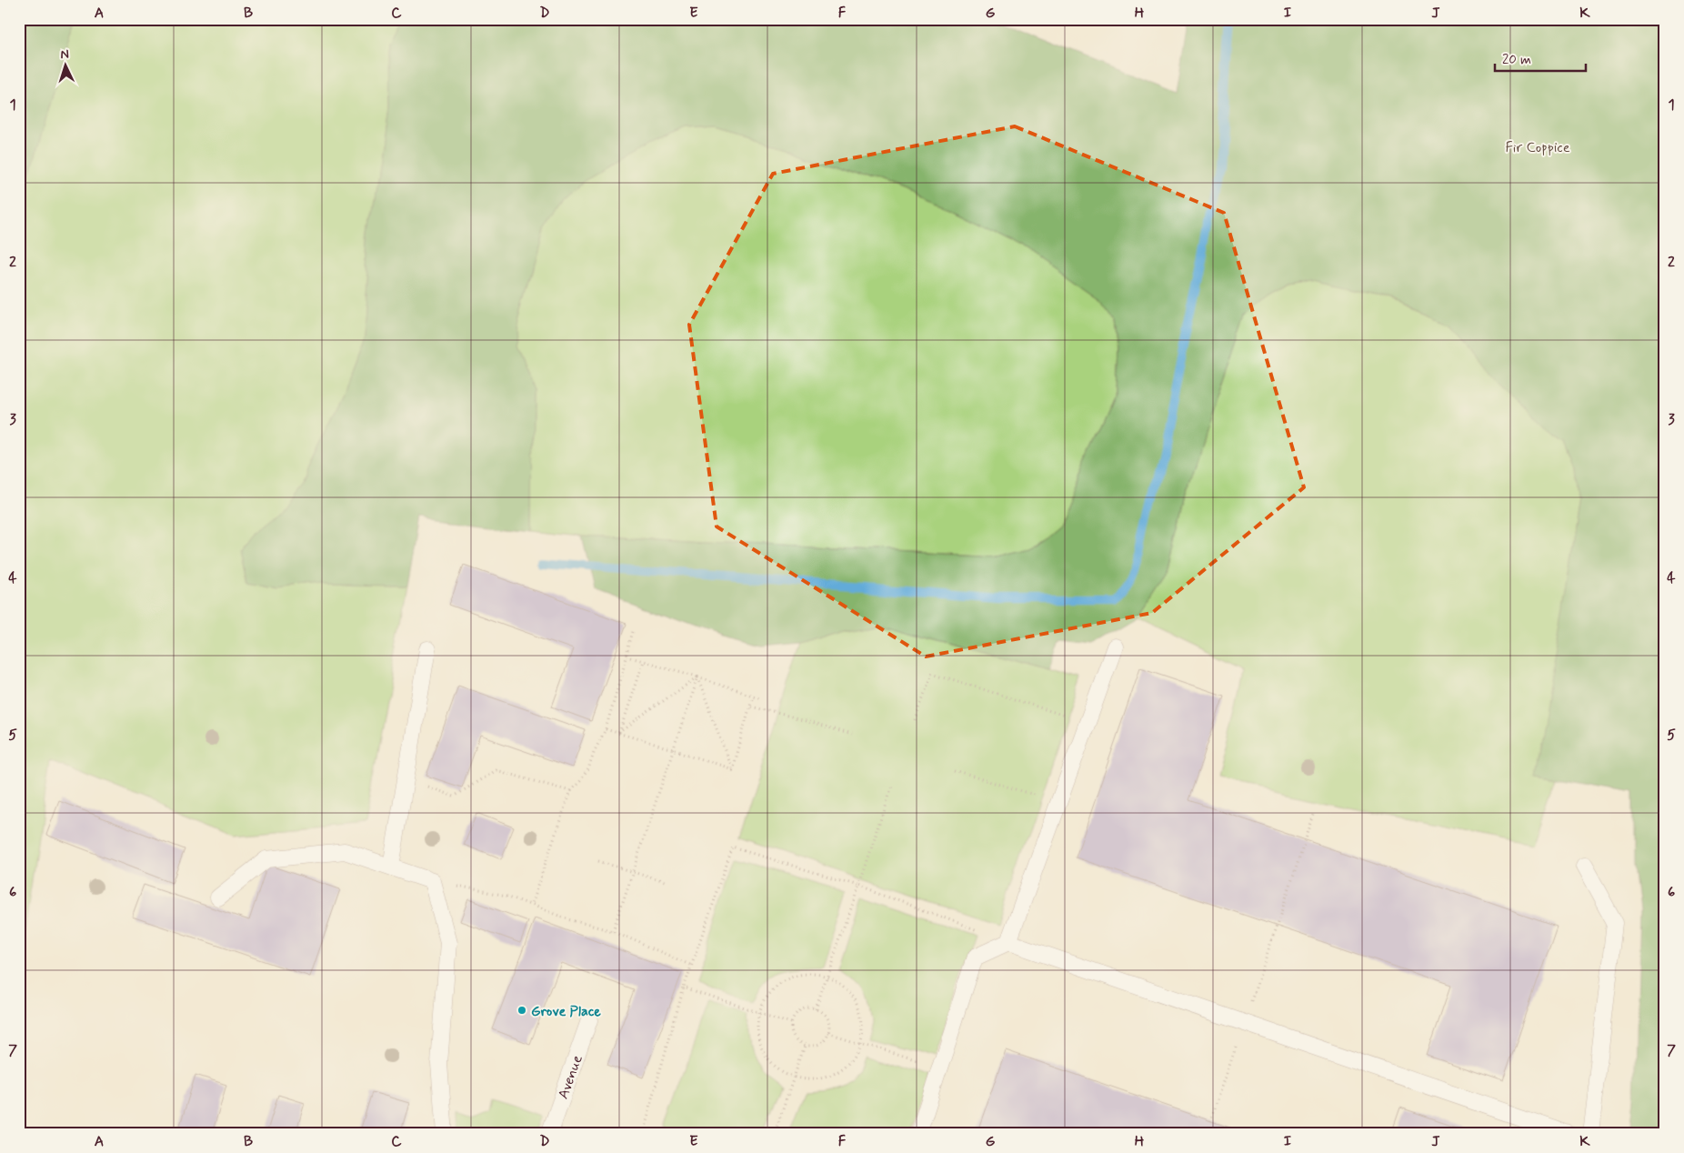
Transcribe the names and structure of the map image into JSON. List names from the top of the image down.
{
  "streets": {
    "lane": ["Avenue"]
  },
  "parks": ["Fir Coppice"],
  "places": ["Grove Place"],
  "scale_bar": "20 m",
  "north": "top",
  "grid": {
    "columns": [
      "A",
      "B",
      "C",
      "D",
      "E",
      "F",
      "G",
      "H",
      "I",
      "J",
      "K"
    ],
    "rows": [
      "1",
      "2",
      "3",
      "4",
      "5",
      "6",
      "7"
    ]
  }
}
